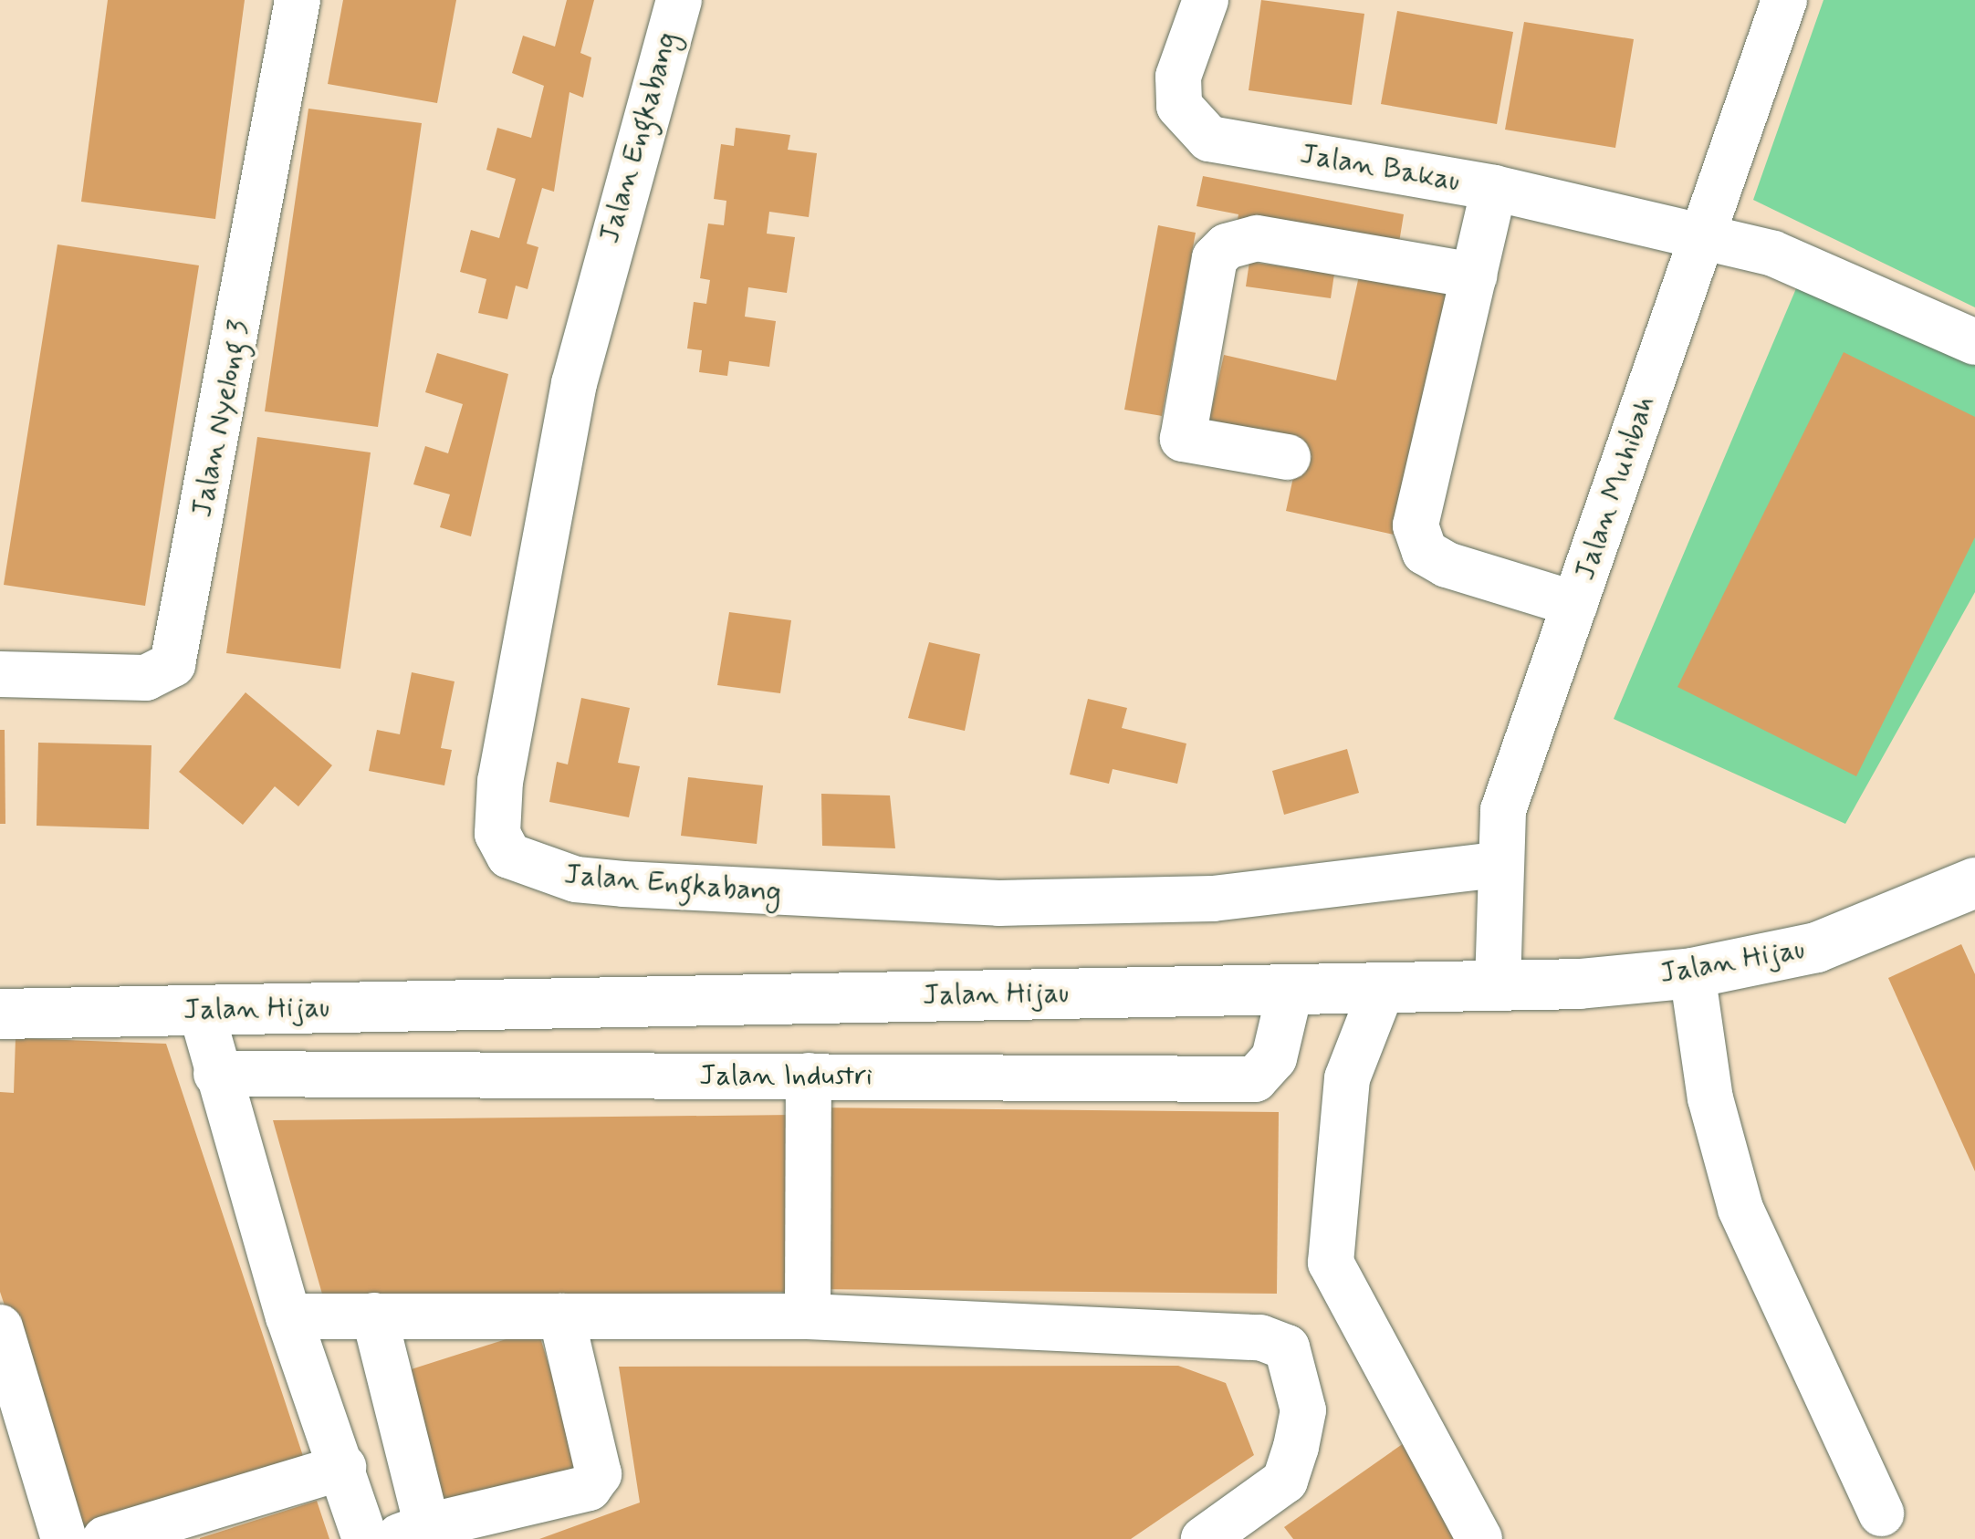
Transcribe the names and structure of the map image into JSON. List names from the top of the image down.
{
  "streets": {
    "main road": ["Jalan Hijau"],
    "street": [
      "Jalan Engkabang",
      "Jalan Bakau",
      "Jalan Nyelong 3",
      "Jalan Muhibah",
      "Jalan Industri"
    ]
  },
  "crossings": [
    ["Jalan Engkabang", "Jalan Muhibah"],
    ["Jalan Bakau", "Jalan Muhibah"],
    ["Jalan Muhibah", "Jalan Hijau"],
    ["Jalan Hijau", "Jalan Industri"]
  ]
}
